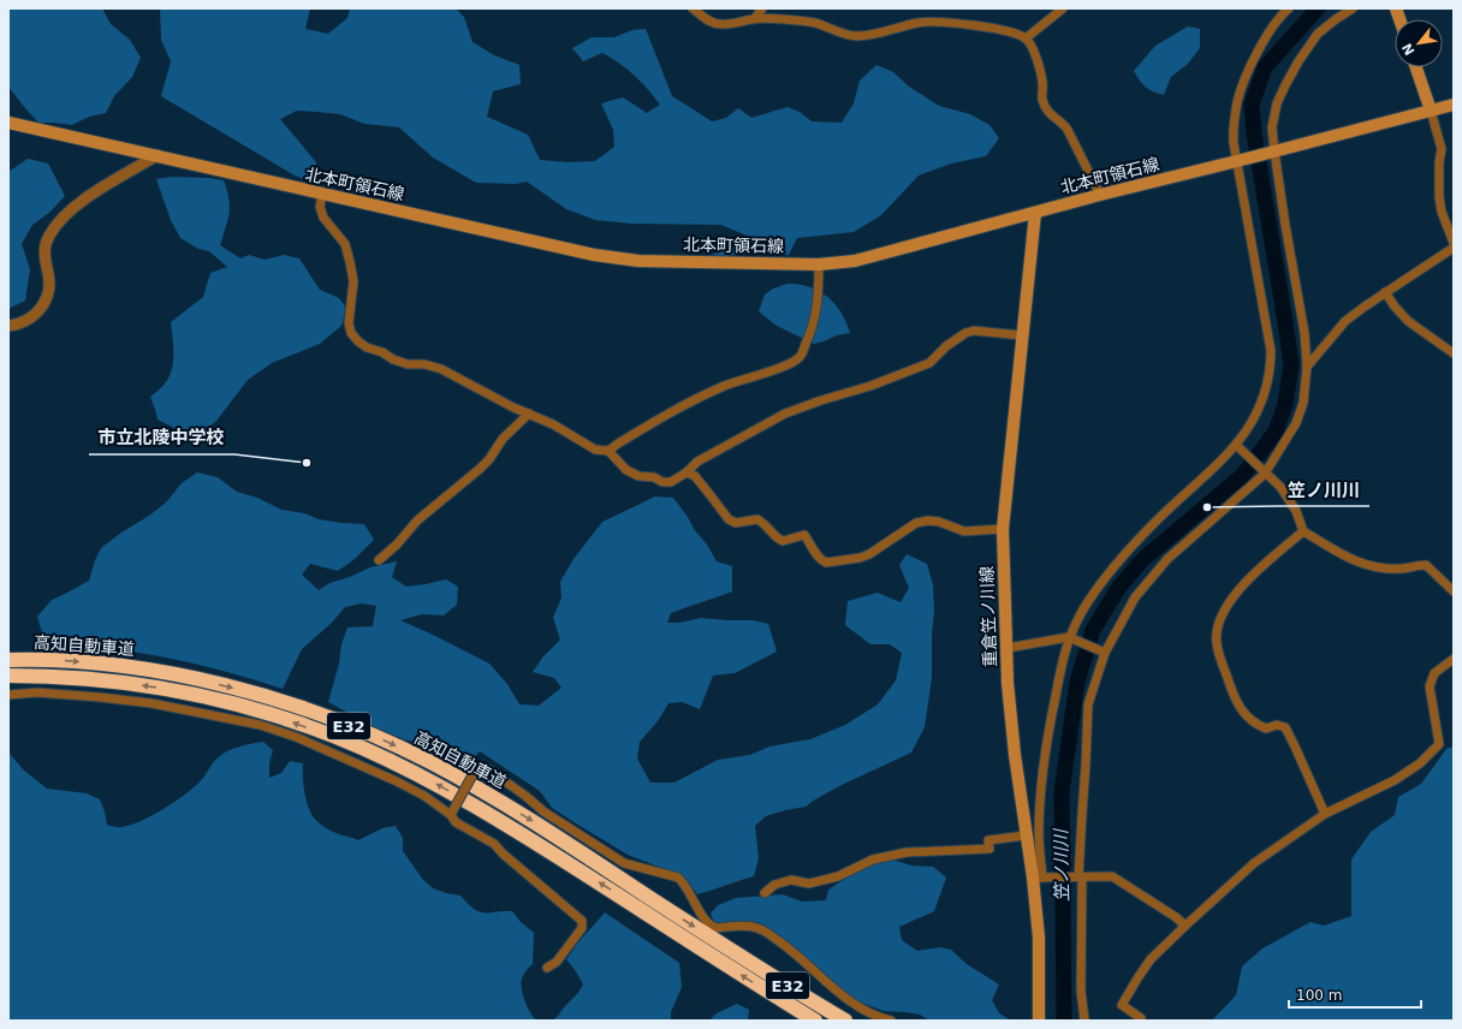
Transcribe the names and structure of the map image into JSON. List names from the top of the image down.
{
  "streets": {
    "highway": ["高知自動車道", "E32"],
    "main road": ["北本町領石線", "重倉笠ノ川線"]
  },
  "crossings": [
    ["北本町領石線", "重倉笠ノ川線"]
  ],
  "water": ["笠ノ川川"],
  "places": ["市立北陵中学校", "笠ノ川川"],
  "scale_bar": "100 m",
  "north": "bottom left"
}
